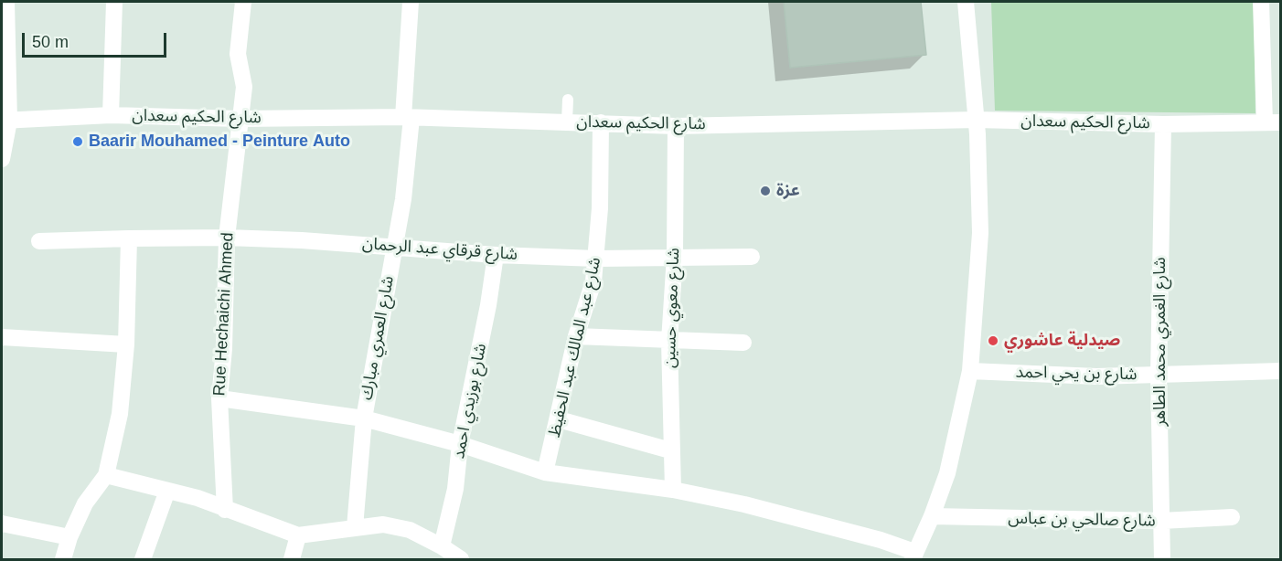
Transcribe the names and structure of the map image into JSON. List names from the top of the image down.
{
  "streets": {
    "street": [
      "شارع الحكيم سعدان",
      "شارع قرقاي عبد الرحمان",
      "شارع معوي حسين",
      "Rue Hechaichi Ahmed",
      "شارع العمري مبارك",
      "شارع الغمري محمد الطاهر",
      "شارع عبد المالك عبد الحفيظ",
      "شارع بن يحي احمد",
      "شارع بوزيدي احمد",
      "شارع صالحي بن عباس"
    ]
  },
  "crossings": [
    ["شارع الحكيم سعدان", "شارع معوي حسين"],
    ["شارع الحكيم سعدان", "Rue Hechaichi Ahmed"],
    ["شارع الحكيم سعدان", "شارع العمري مبارك"],
    ["شارع الحكيم سعدان", "شارع الغمري محمد الطاهر"],
    ["شارع الحكيم سعدان", "شارع عبد المالك عبد الحفيظ"],
    ["شارع قرقاي عبد الرحمان", "شارع معوي حسين"],
    ["شارع قرقاي عبد الرحمان", "Rue Hechaichi Ahmed"],
    ["شارع قرقاي عبد الرحمان", "شارع العمري مبارك"],
    ["شارع قرقاي عبد الرحمان", "شارع عبد المالك عبد الحفيظ"],
    ["شارع قرقاي عبد الرحمان", "شارع بوزيدي احمد"],
    ["شارع الغمري محمد الطاهر", "شارع بن يحي احمد"],
    ["شارع الغمري محمد الطاهر", "شارع صالحي بن عباس"]
  ],
  "places": ["Baarir Mouhamed - Peinture Auto", "عزة", "صيدلية عاشوري"],
  "scale_bar": "50 m"
}
